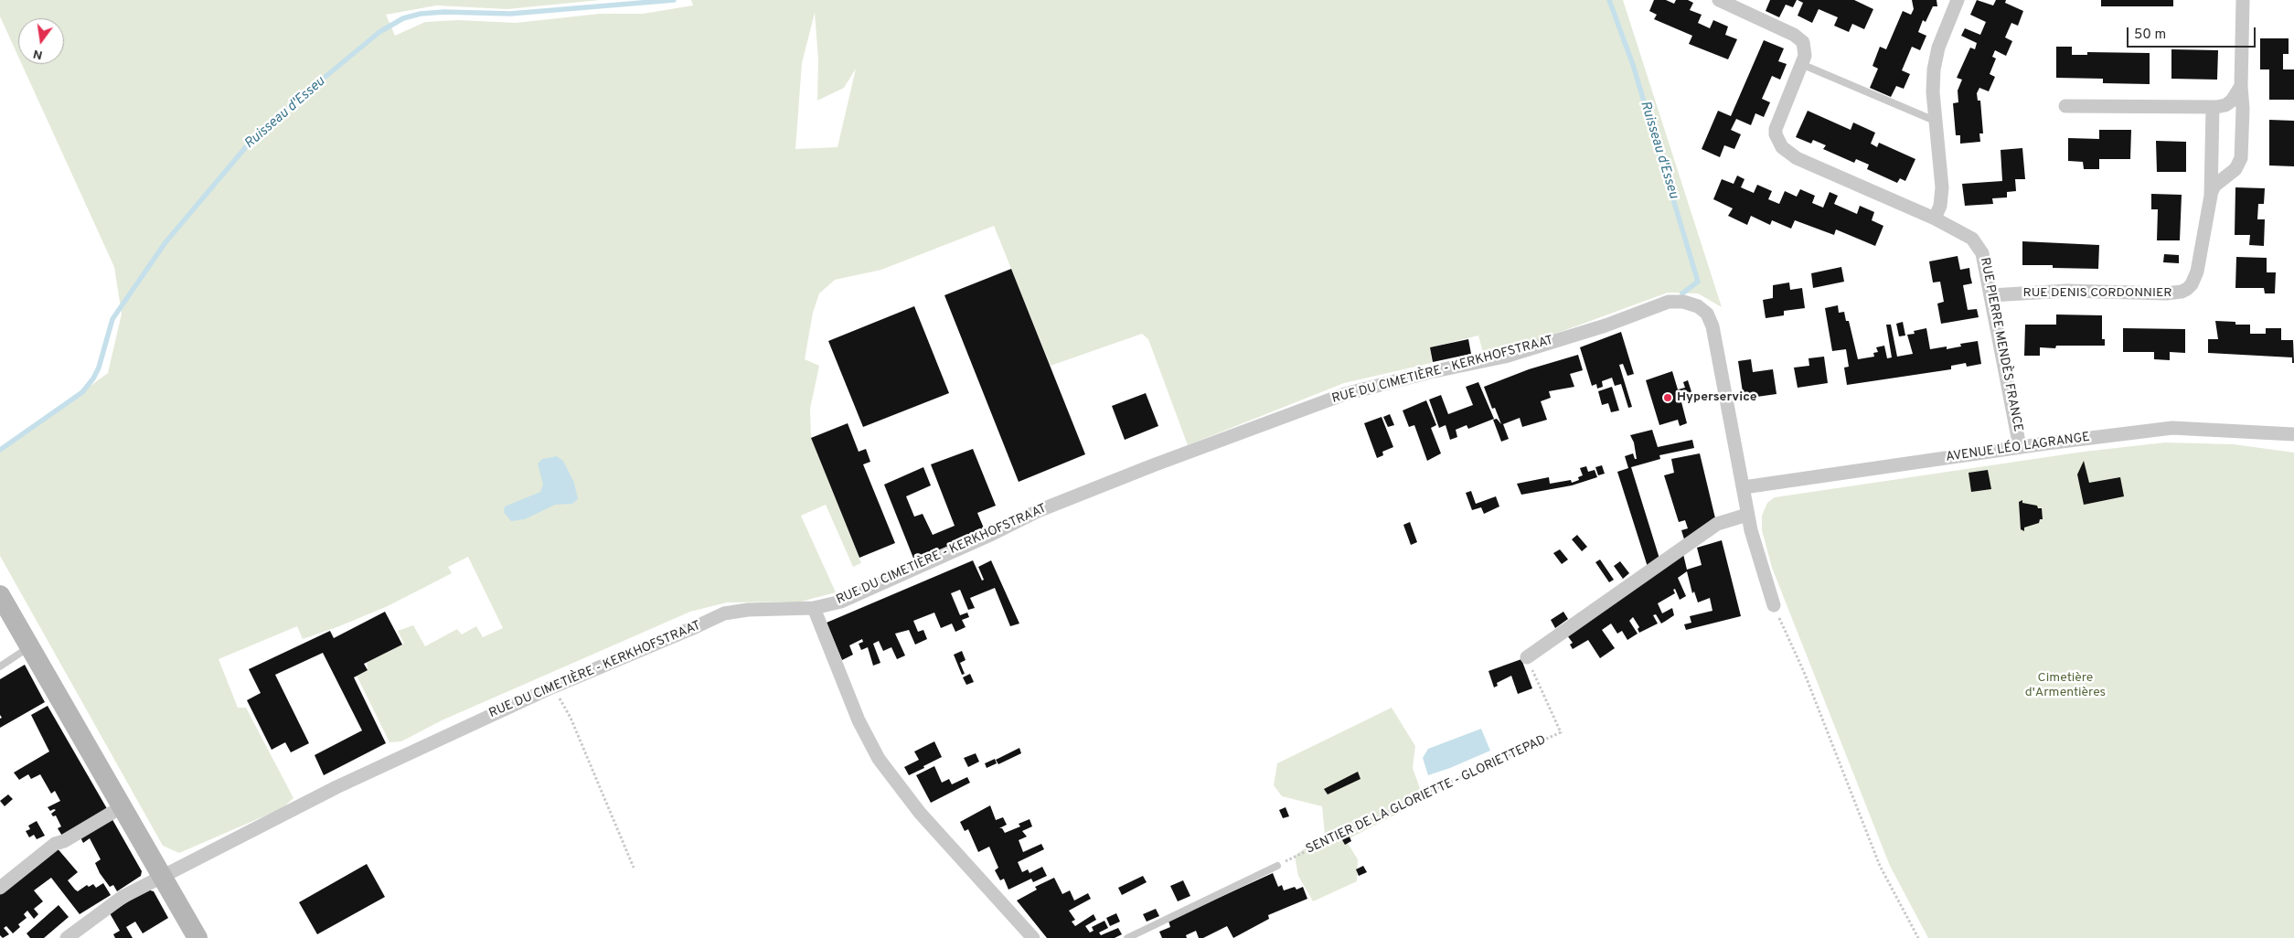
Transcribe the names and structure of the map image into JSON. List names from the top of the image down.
{
  "streets": {
    "street": [
      "RUE DENIS CORDONNIER",
      "RUE PIERRE MENDÈS FRANCE",
      "RUE DU CIMETIÈRE - KERKHOFSTRAAT",
      "AVENUE LÉO LAGRANGE"
    ],
    "path": ["SENTIER DE LA GLORIETTE - GLORIETTEPAD"]
  },
  "crossings": [
    ["RUE DENIS CORDONNIER", "RUE PIERRE MENDÈS FRANCE"],
    ["RUE PIERRE MENDÈS FRANCE", "AVENUE LÉO LAGRANGE"],
    ["RUE DU CIMETIÈRE - KERKHOFSTRAAT", "AVENUE LÉO LAGRANGE"]
  ],
  "water": ["Ruisseau d'Esseu"],
  "parks": ["Cimetière d'Armentières"],
  "places": ["Hyperservice"],
  "scale_bar": "50 m",
  "north": "bottom"
}
